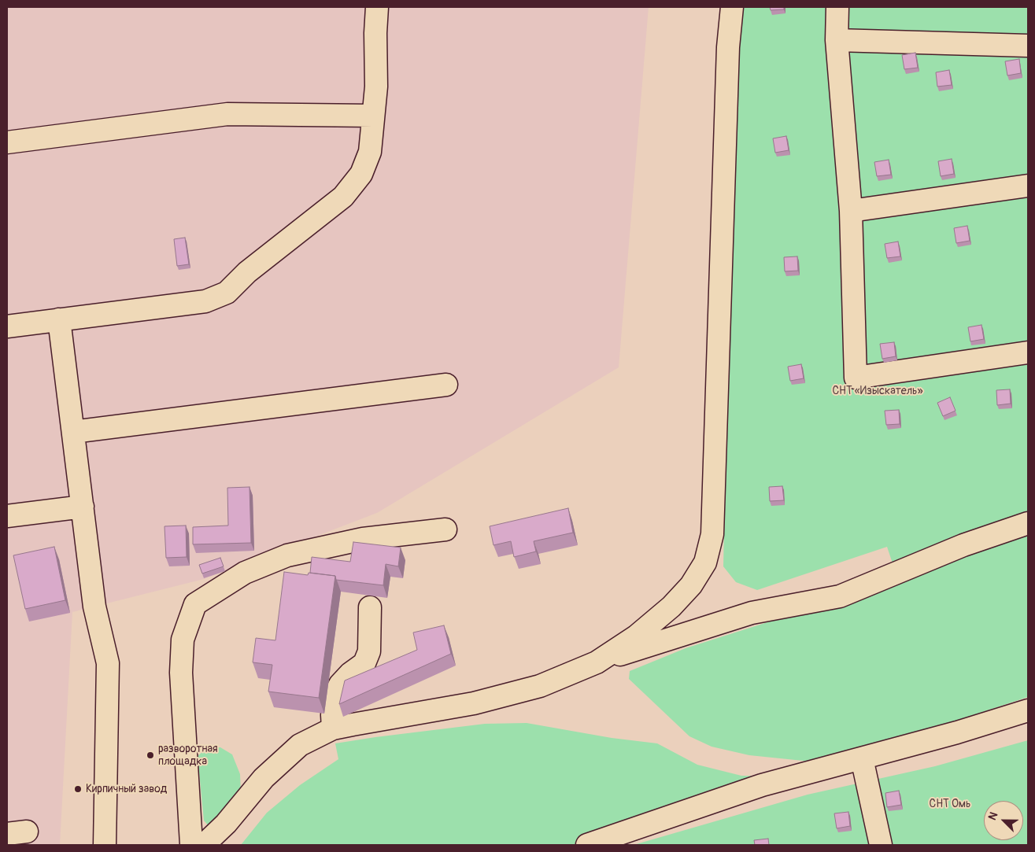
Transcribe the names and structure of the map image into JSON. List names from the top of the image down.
{
  "parks": ["СНТ «Изыскатель»", "СНТ Омь"],
  "places": ["разворотная площадка", "Кирпичный завод"],
  "north": "top left"
}
